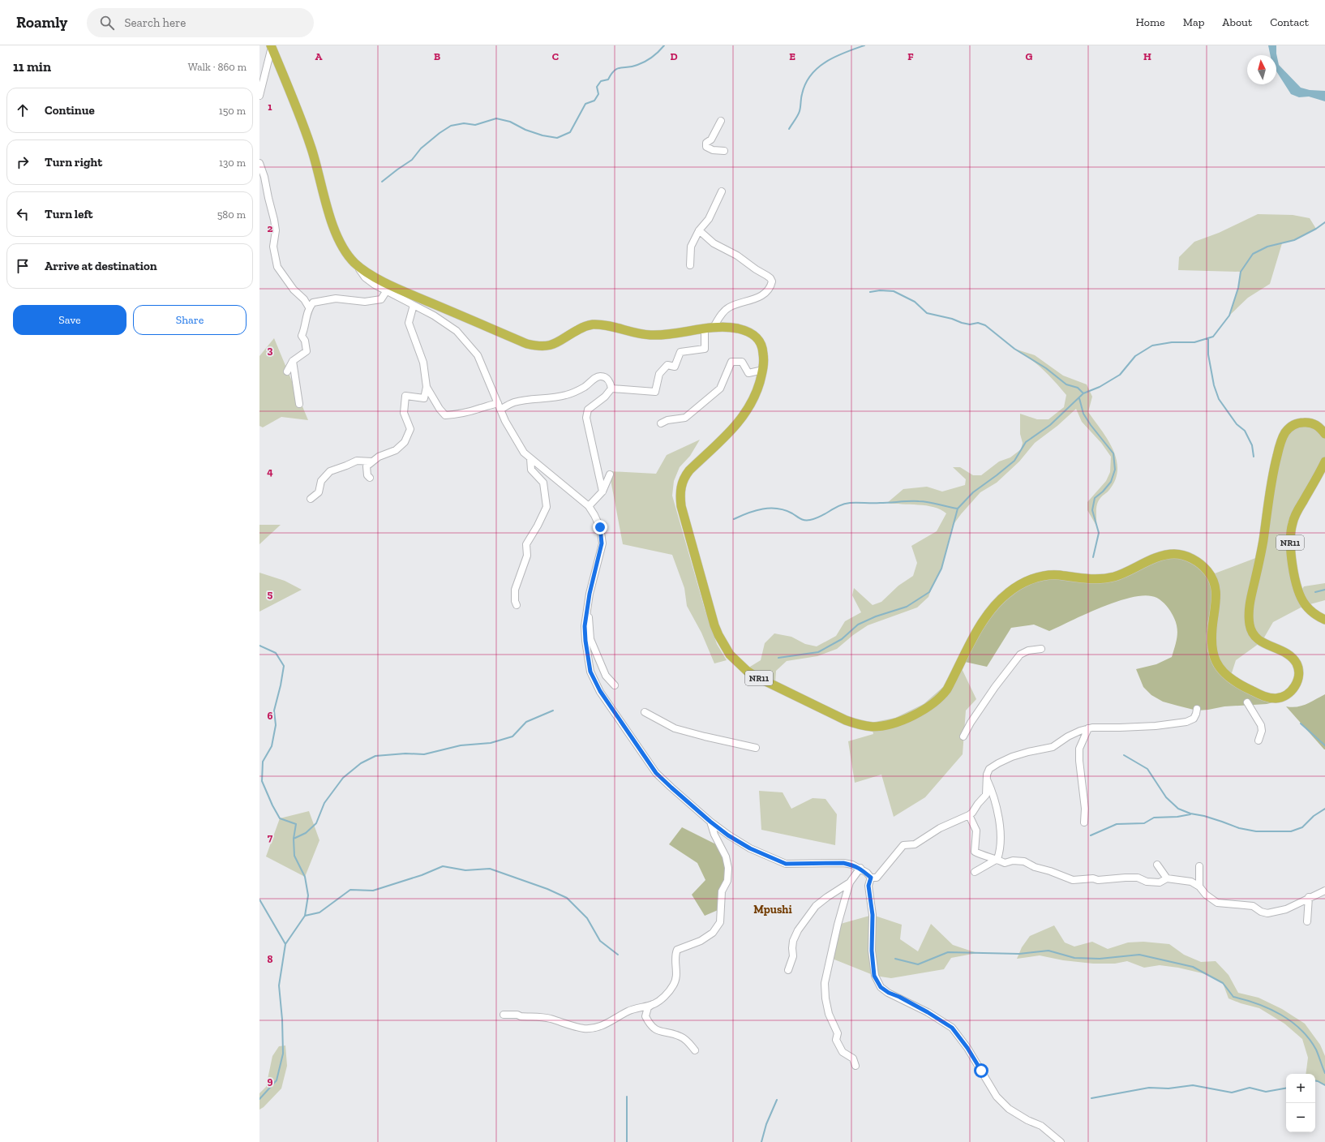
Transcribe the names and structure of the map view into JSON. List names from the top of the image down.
{
  "streets": {
    "highway": ["NR11"]
  },
  "districts": ["Mpushi"],
  "north": "top",
  "page": {
    "header": "Roamly",
    "search": "Search here",
    "nav": [
      "Home",
      "Map",
      "About",
      "Contact"
    ],
    "heading": ["11 min", "Walk · 860 m"],
    "list": [
      ["Continue", "150 m"],
      ["Turn right", "130 m"],
      ["Turn left", "580 m"],
      "Arrive at destination"
    ],
    "buttons": ["Save", "Share"],
    "map_buttons": ["+", "−"]
  },
  "grid": {
    "columns": [
      "A",
      "B",
      "C",
      "D",
      "E",
      "F",
      "G",
      "H"
    ],
    "rows": [
      "1",
      "2",
      "3",
      "4",
      "5",
      "6",
      "7",
      "8",
      "9"
    ]
  }
}
